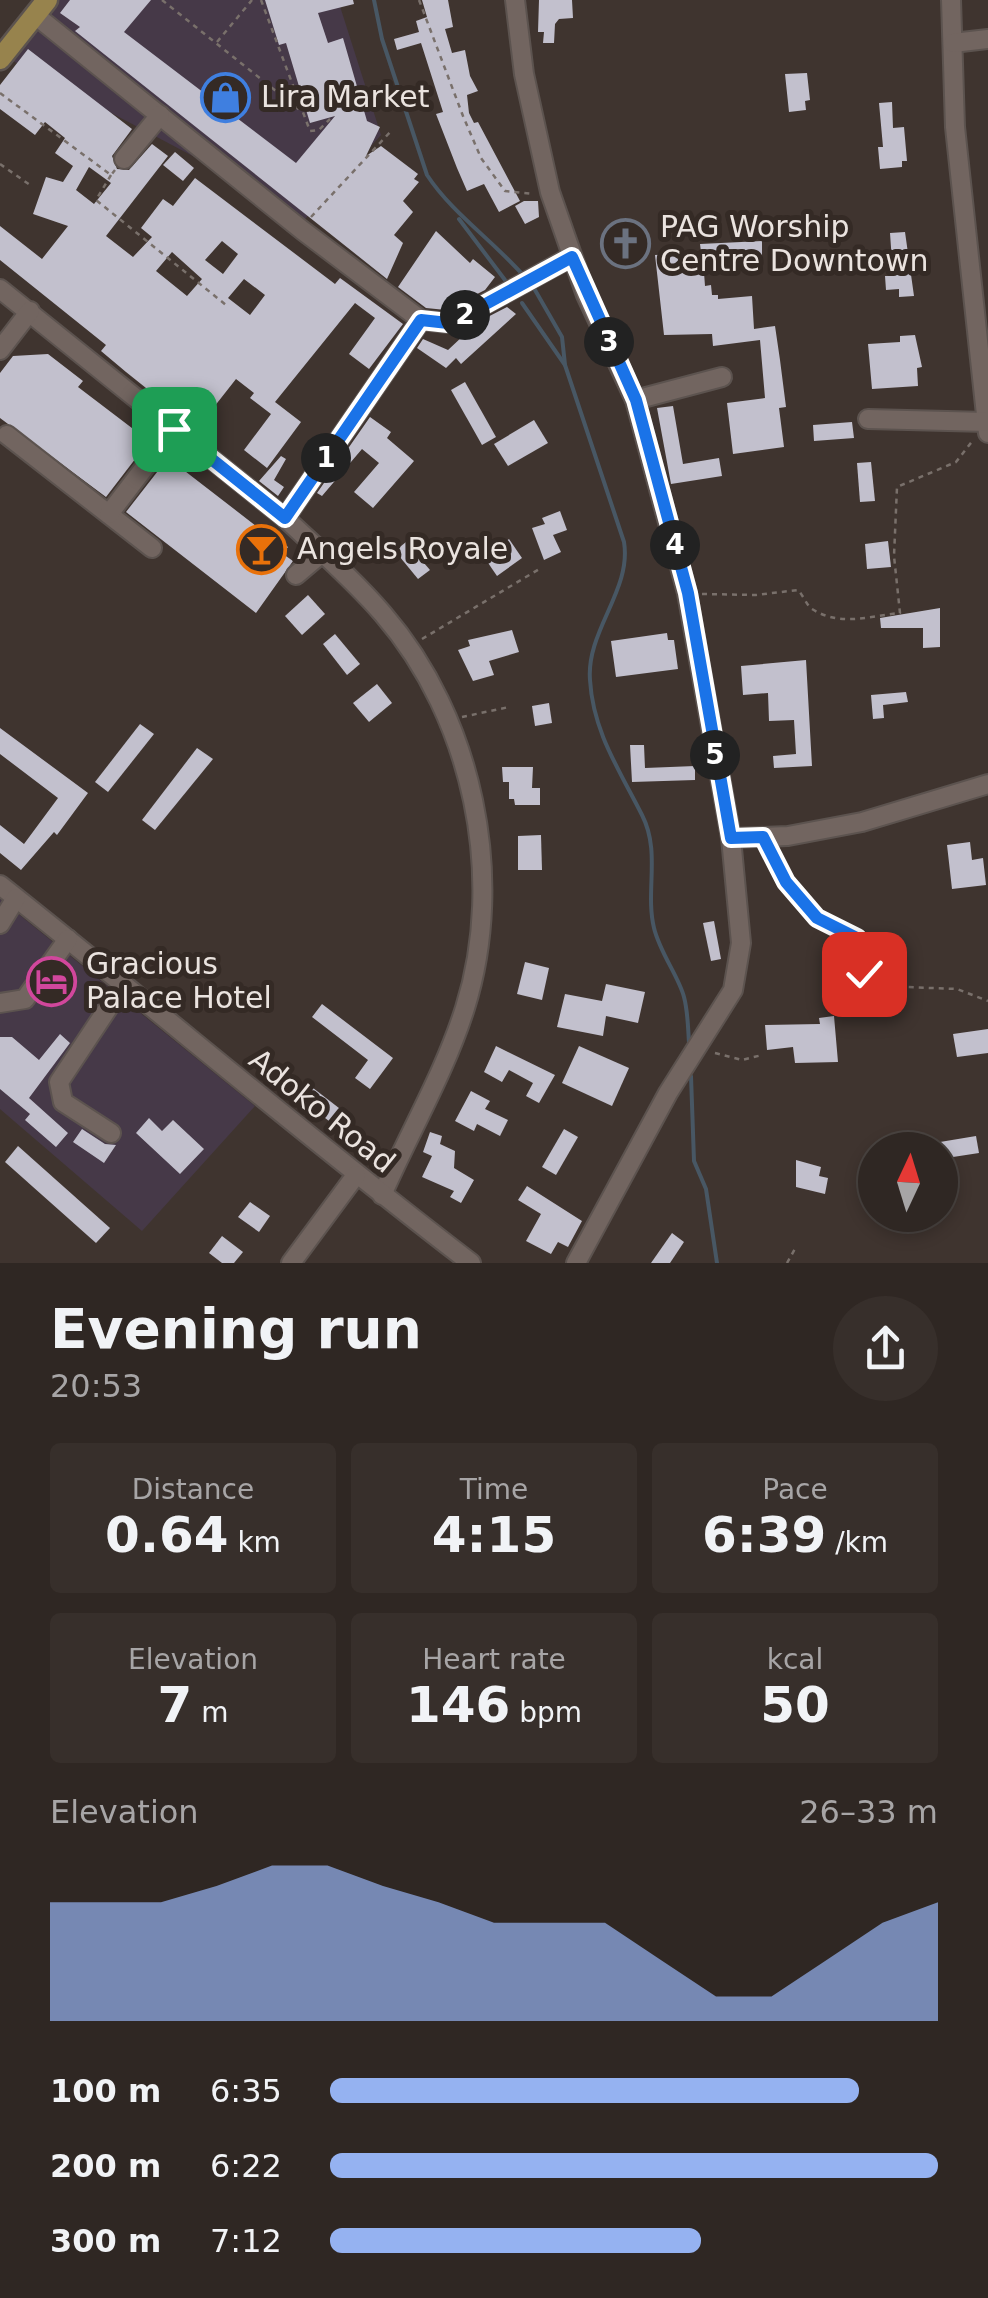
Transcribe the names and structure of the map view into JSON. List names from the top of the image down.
{
  "streets": {
    "street": ["Adoko Road"]
  },
  "places": {
    "shop": ["Lira Market"],
    "church": ["PAG Worship Centre Downtown"],
    "bar": ["Angels Royale"],
    "hotel": ["Gracious Palace Hotel"]
  },
  "north": "top",
  "page": {
    "pins": [
      "2",
      "3",
      "1",
      "4",
      "5"
    ],
    "heading": ["Evening run", "20:53"],
    "stats": [
      ["Distance", "0.64 km"],
      ["Time", "4:15"],
      ["Pace", "6:39 /km"],
      ["Elevation", "7 m"],
      ["Heart rate", "146 bpm"],
      ["kcal", "50"]
    ],
    "chart": ["Elevation", "26–33 m"],
    "list": [
      {
        "name": "100 m",
        "note": "6:35"
      },
      {
        "name": "200 m",
        "note": "6:22"
      },
      {
        "name": "300 m",
        "note": "7:12"
      }
    ]
  }
}
